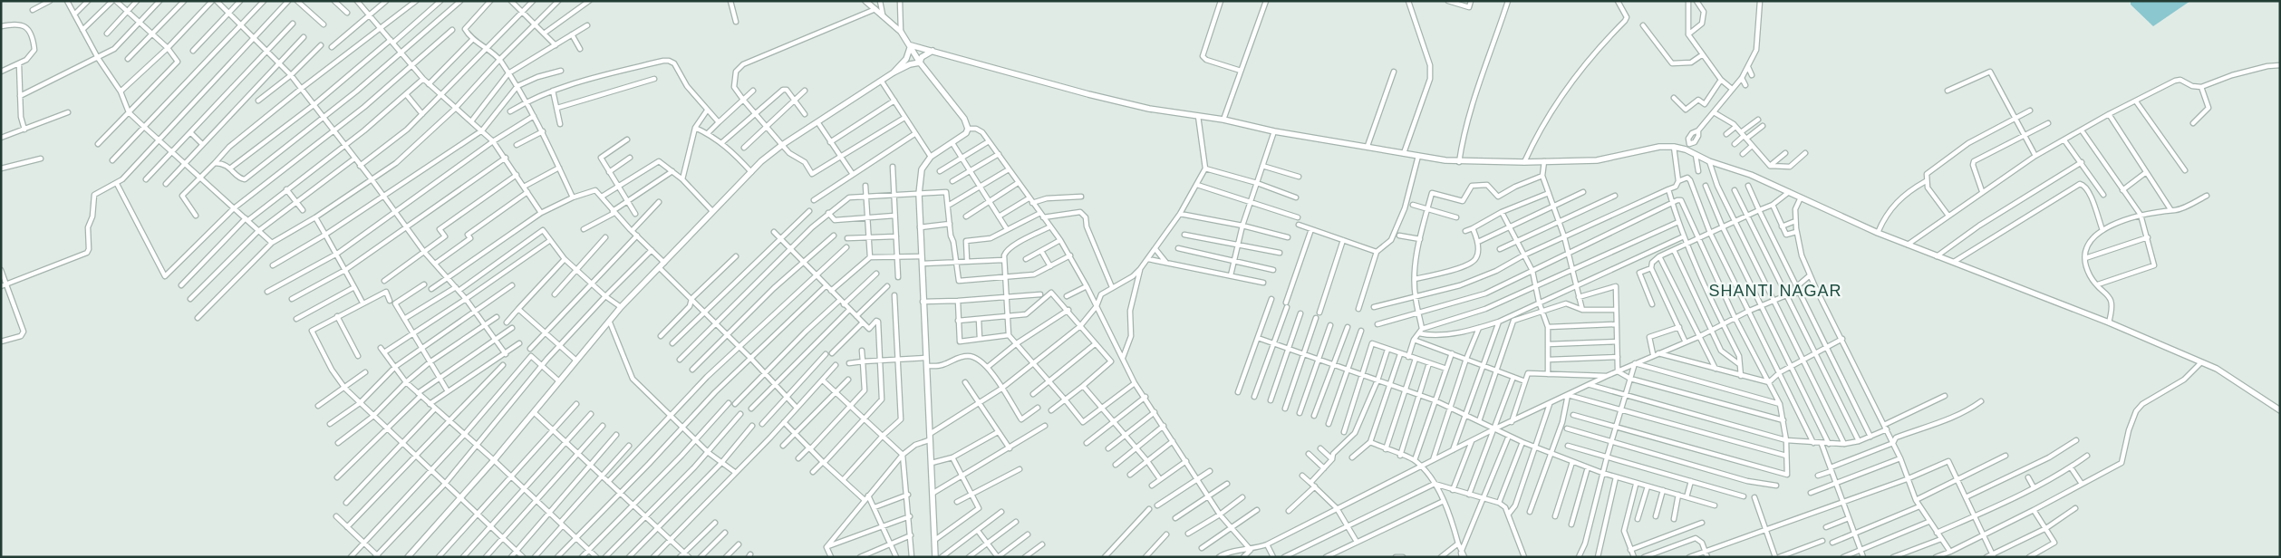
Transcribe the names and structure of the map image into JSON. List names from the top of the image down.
{
  "districts": ["SHANTI NAGAR"]
}
